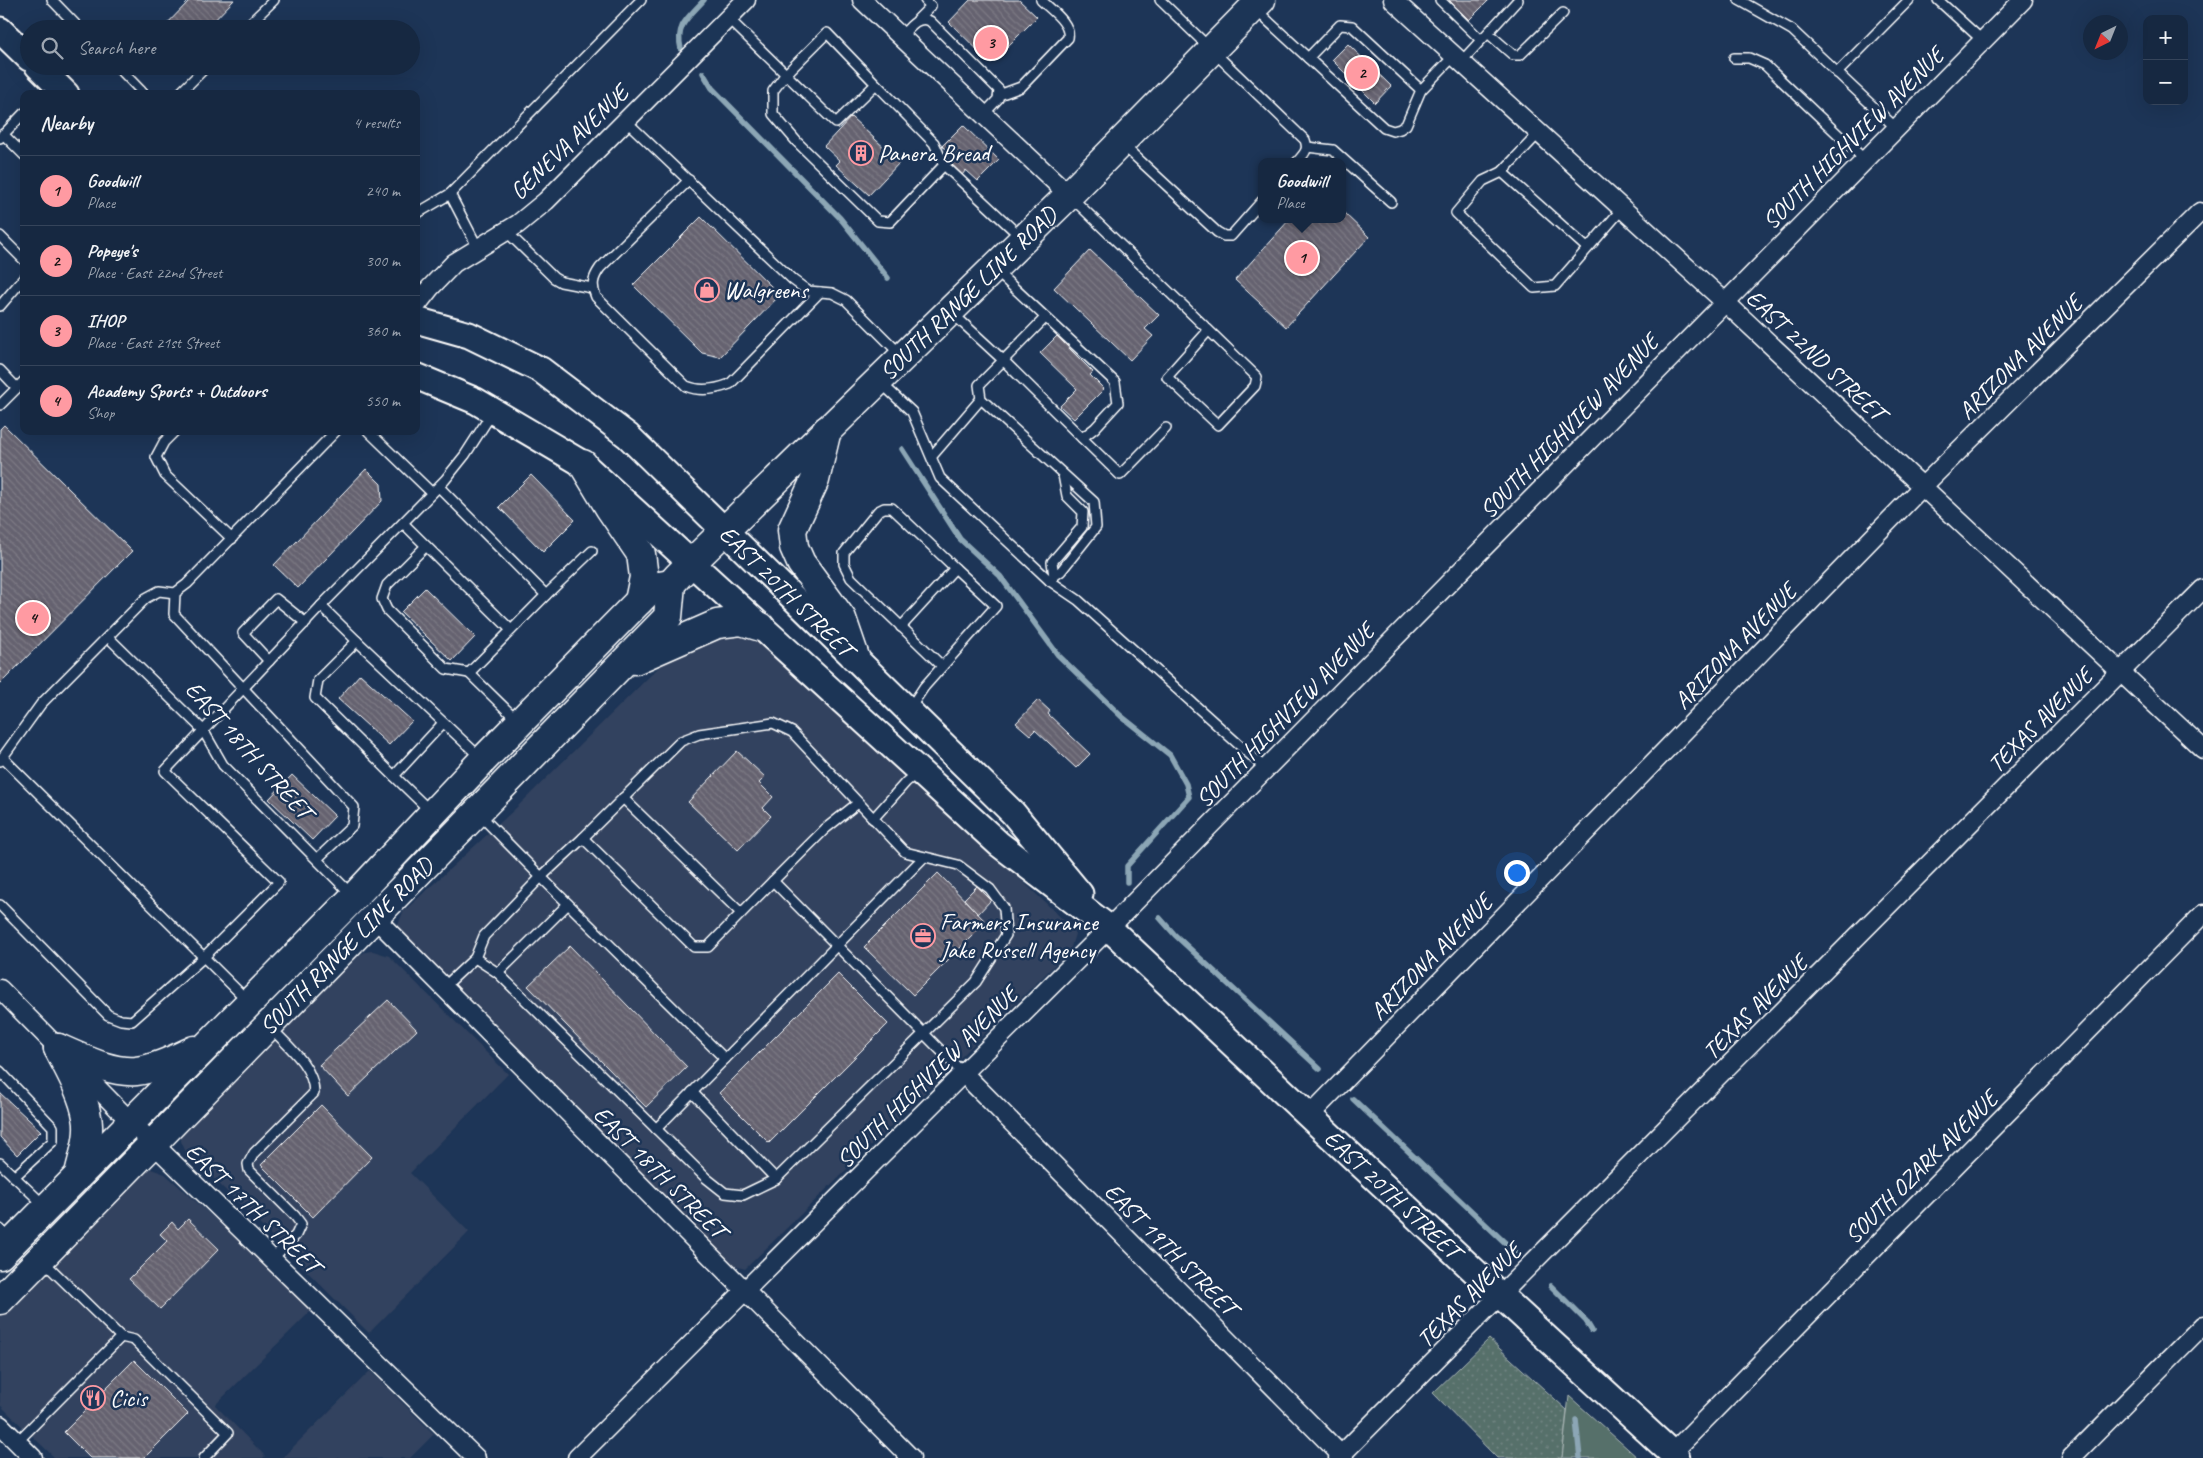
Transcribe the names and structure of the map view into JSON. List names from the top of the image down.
{
  "streets": {
    "main road": ["SOUTH RANGE LINE ROAD", "EAST 20TH STREET"],
    "street": [
      "SOUTH HIGHVIEW AVENUE",
      "GENEVA AVENUE",
      "EAST 22ND STREET",
      "ARIZONA AVENUE",
      "TEXAS AVENUE",
      "EAST 18TH STREET",
      "SOUTH OZARK AVENUE",
      "EAST 17TH STREET",
      "EAST 19TH STREET"
    ]
  },
  "crossings": [
    ["SOUTH HIGHVIEW AVENUE", "EAST 22ND STREET"],
    ["SOUTH HIGHVIEW AVENUE", "EAST 20TH STREET"],
    ["SOUTH HIGHVIEW AVENUE", "EAST 18TH STREET"],
    ["SOUTH HIGHVIEW AVENUE", "EAST 19TH STREET"],
    ["SOUTH RANGE LINE ROAD", "EAST 20TH STREET"],
    ["SOUTH RANGE LINE ROAD", "EAST 18TH STREET"],
    ["SOUTH RANGE LINE ROAD", "EAST 17TH STREET"],
    ["EAST 22ND STREET", "ARIZONA AVENUE"],
    ["EAST 22ND STREET", "TEXAS AVENUE"],
    ["ARIZONA AVENUE", "EAST 20TH STREET"],
    ["EAST 20TH STREET", "TEXAS AVENUE"],
    ["EAST 20TH STREET", "SOUTH OZARK AVENUE"],
    ["TEXAS AVENUE", "EAST 19TH STREET"]
  ],
  "places": {
    "building": ["Panera Bread"],
    "shop": ["Walgreens"],
    "office": ["Farmers Insurance Jake Russell Agency"],
    "restaurant": ["Cicis"]
  },
  "north": "bottom left",
  "page": {
    "map_buttons": ["+", "−"],
    "search": "Search here",
    "pins": [
      "3",
      "2",
      "1",
      "4"
    ],
    "heading": ["Nearby", "4 results"],
    "list": [
      {
        "mark": "1",
        "name": "Goodwill",
        "note": "Place",
        "value": "240 m"
      },
      {
        "mark": "2",
        "name": "Popeye's",
        "note": "Place · East 22nd Street",
        "value": "300 m"
      },
      {
        "mark": "3",
        "name": "IHOP",
        "note": "Place · East 21st Street",
        "value": "360 m"
      },
      {
        "mark": "4",
        "name": "Academy Sports + Outdoors",
        "note": "Shop",
        "value": "550 m"
      }
    ],
    "popup": ["Goodwill", "Place"]
  }
}
